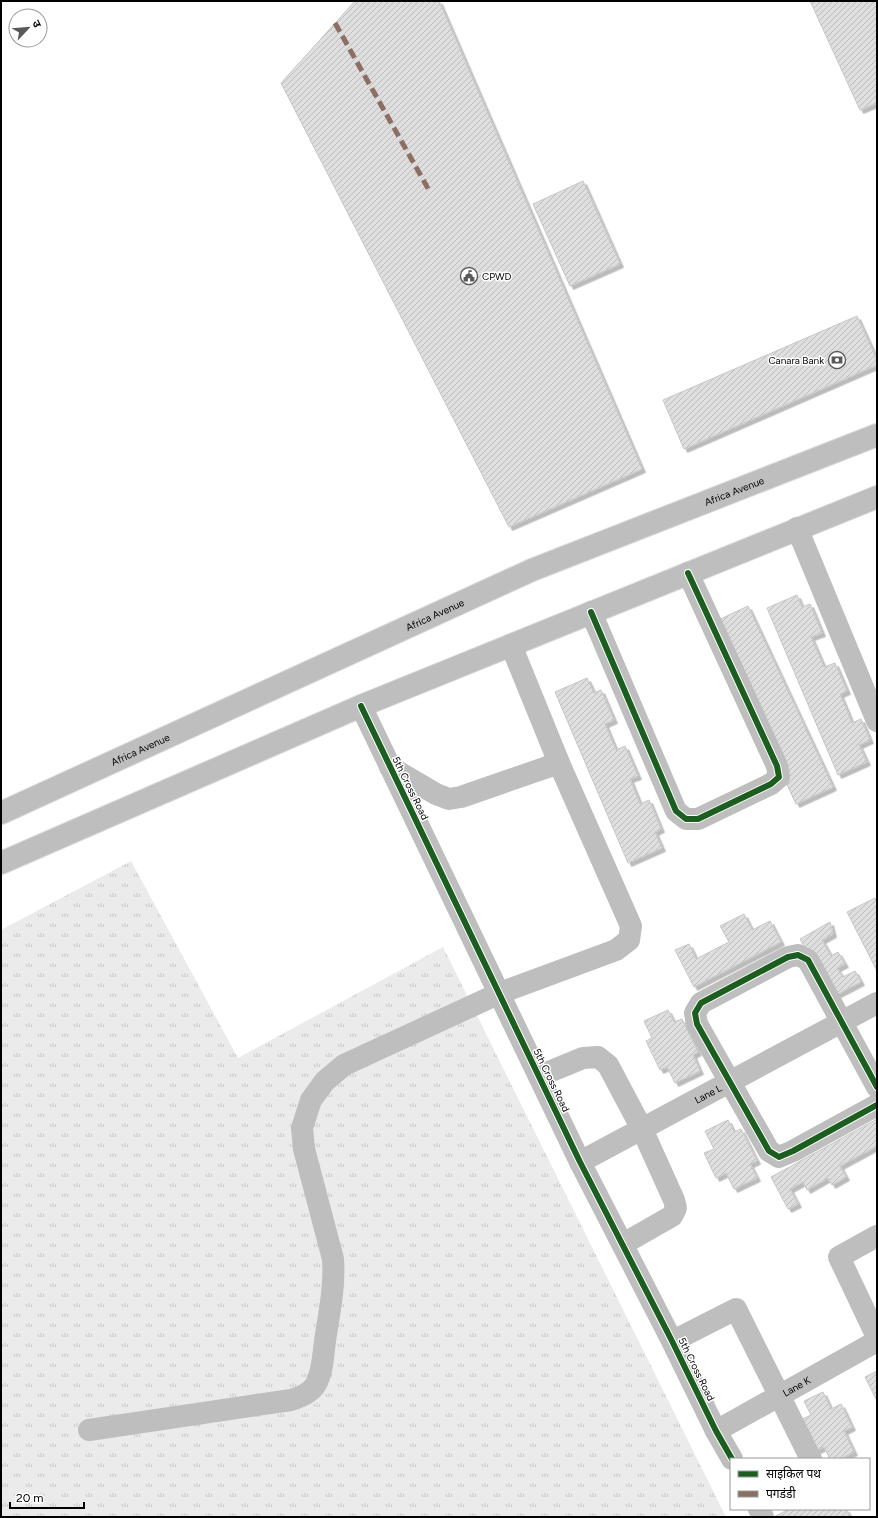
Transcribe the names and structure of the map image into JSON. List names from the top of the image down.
{
  "streets": {
    "street": [
      "Africa Avenue",
      "5th Cross Road",
      "Lane L",
      "Lane K"
    ]
  },
  "crossings": [
    ["5th Cross Road", "Lane L"],
    ["5th Cross Road", "Lane K"]
  ],
  "places": {
    "public building": ["CPWD"],
    "bank": ["Canara Bank"]
  },
  "legend": ["साइकिल पथ", "पगडंडी"],
  "scale_bar": "20 m",
  "north": "top right"
}
